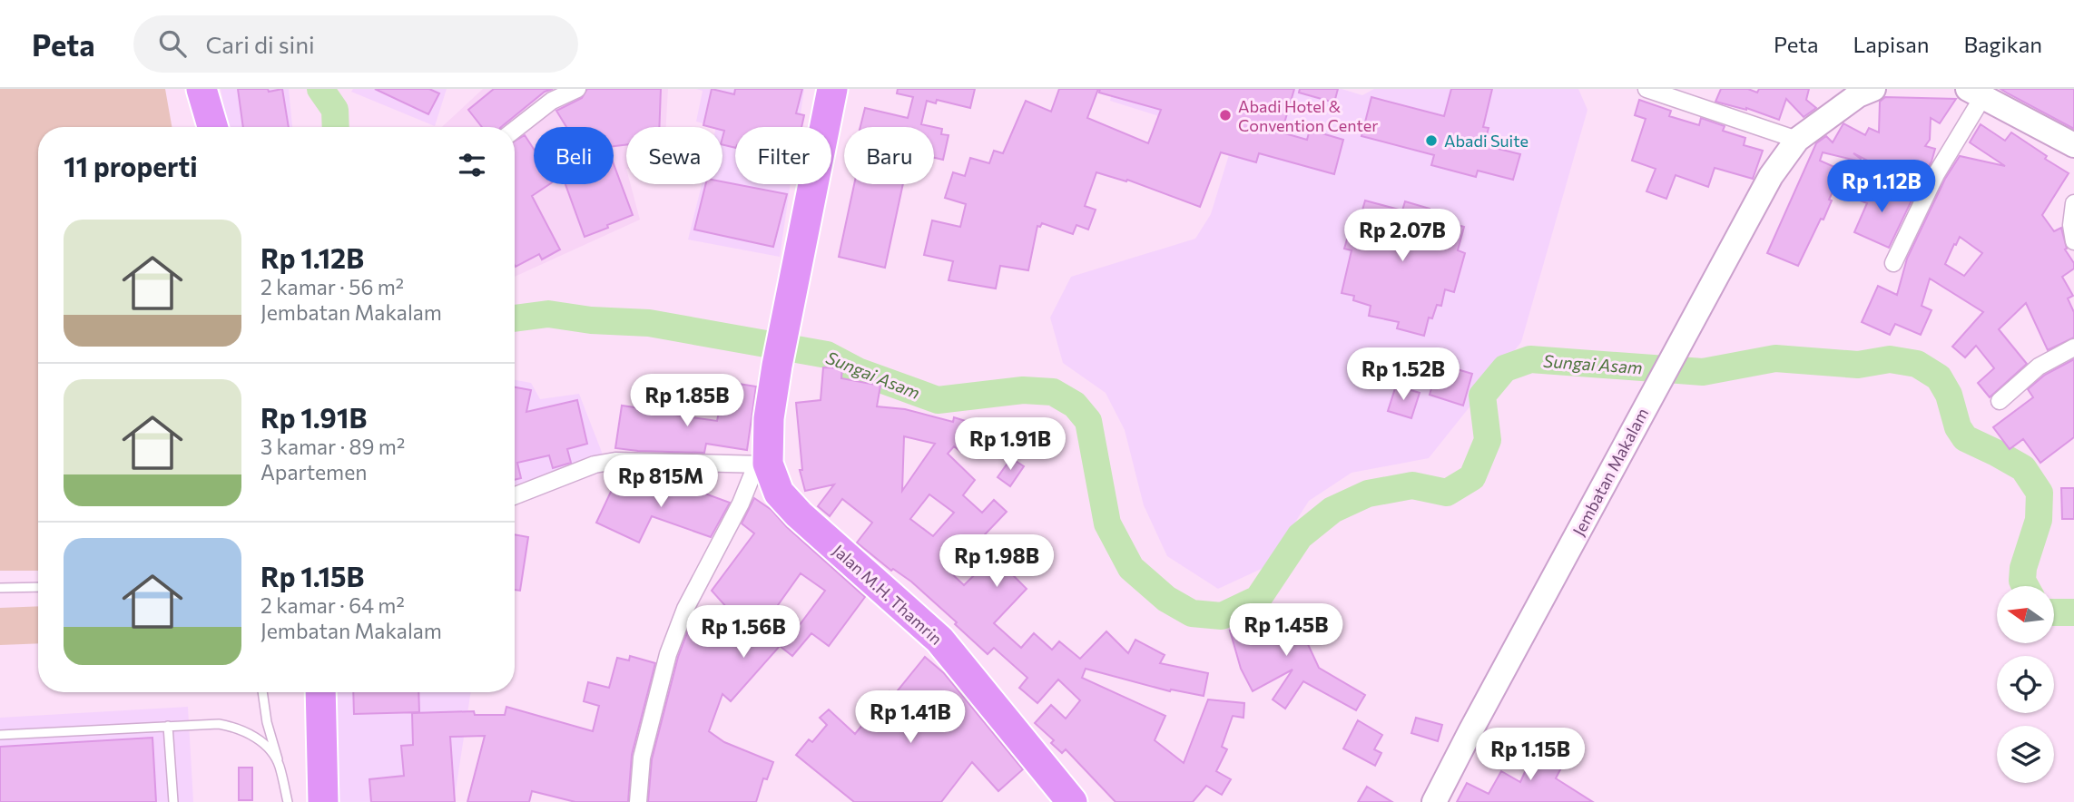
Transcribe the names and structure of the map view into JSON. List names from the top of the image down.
{
  "streets": {
    "highway": ["Jalan M.H. Thamrin"],
    "street": ["Jembatan Makalam"]
  },
  "water": ["Sungai Asam"],
  "places": ["Abadi Hotel & Convention Center", "Abadi Suite"],
  "north": "left",
  "page": {
    "header": "Peta",
    "search": "Cari di sini",
    "nav": ["Peta", "Lapisan", "Bagikan"],
    "chip": [
      "Beli",
      "Sewa",
      "Filter",
      "Baru"
    ],
    "heading": "11 properti",
    "price": [
      "Rp 1.12B",
      "Rp 2.07B",
      "Rp 1.52B",
      "Rp 1.85B",
      "Rp 1.91B",
      "Rp 815M",
      "Rp 1.98B",
      "Rp 1.45B",
      "Rp 1.56B",
      "Rp 1.41B",
      "Rp 1.15B"
    ],
    "list": [
      {
        "name": "Rp 1.12B",
        "note": "2 kamar · 56 m² · Jembatan Makalam"
      },
      {
        "name": "Rp 1.91B",
        "note": "3 kamar · 89 m² · Apartemen"
      },
      {
        "name": "Rp 1.15B",
        "note": "2 kamar · 64 m² · Jembatan Makalam"
      }
    ]
  }
}
